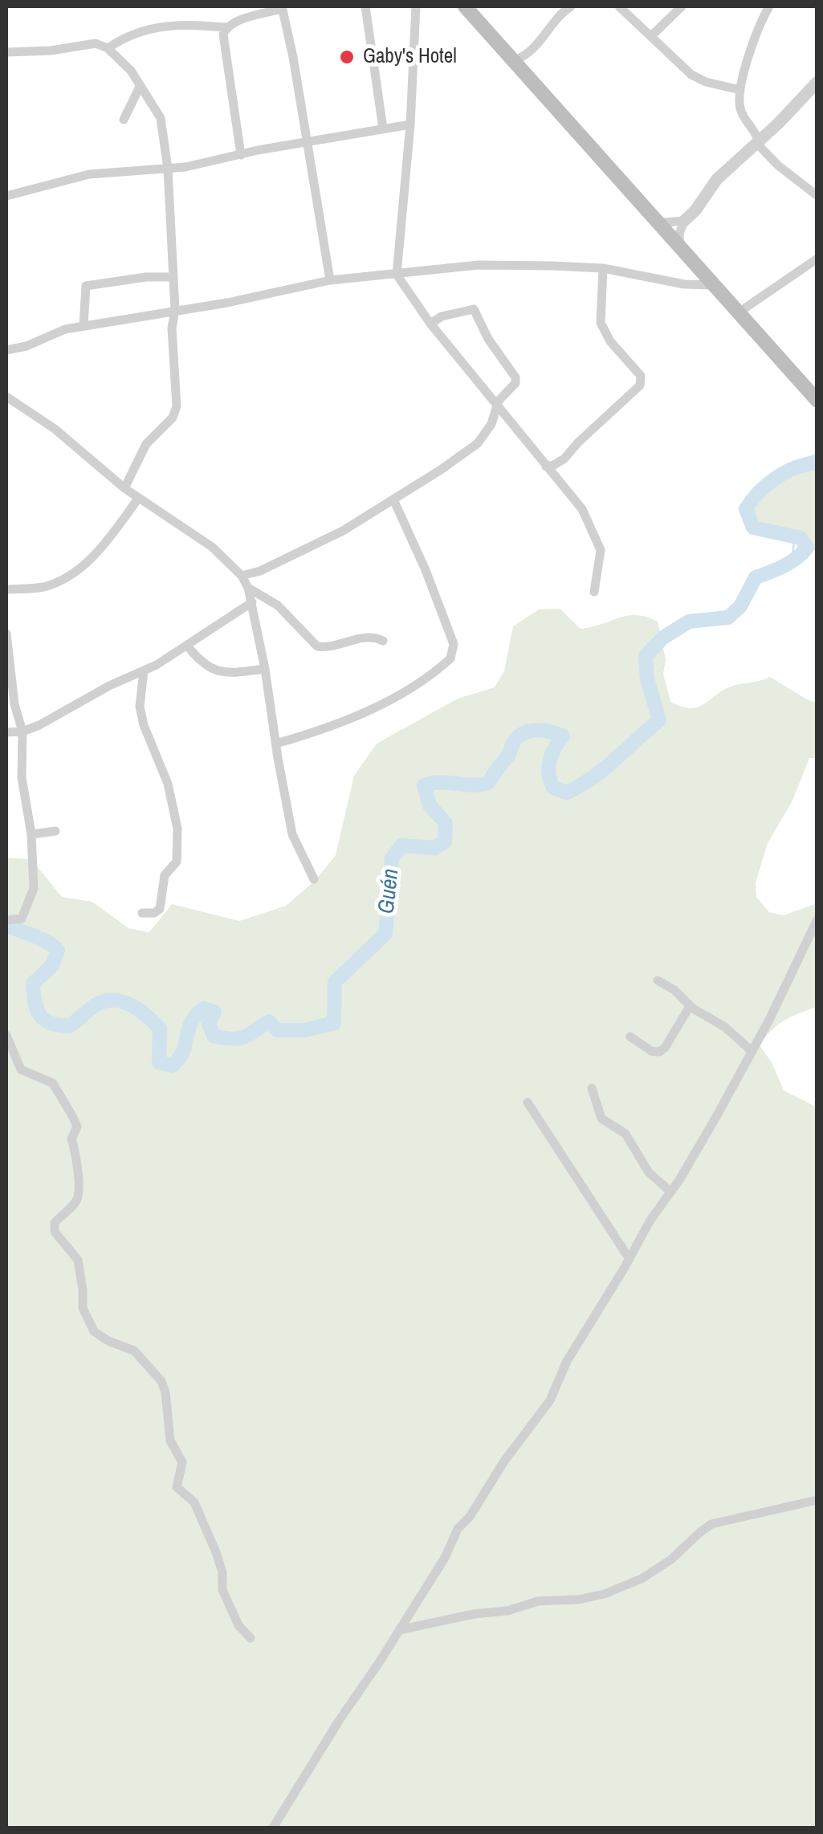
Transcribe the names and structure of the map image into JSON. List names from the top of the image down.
{
  "water": ["Guén"],
  "places": ["Gaby's Hotel"]
}
